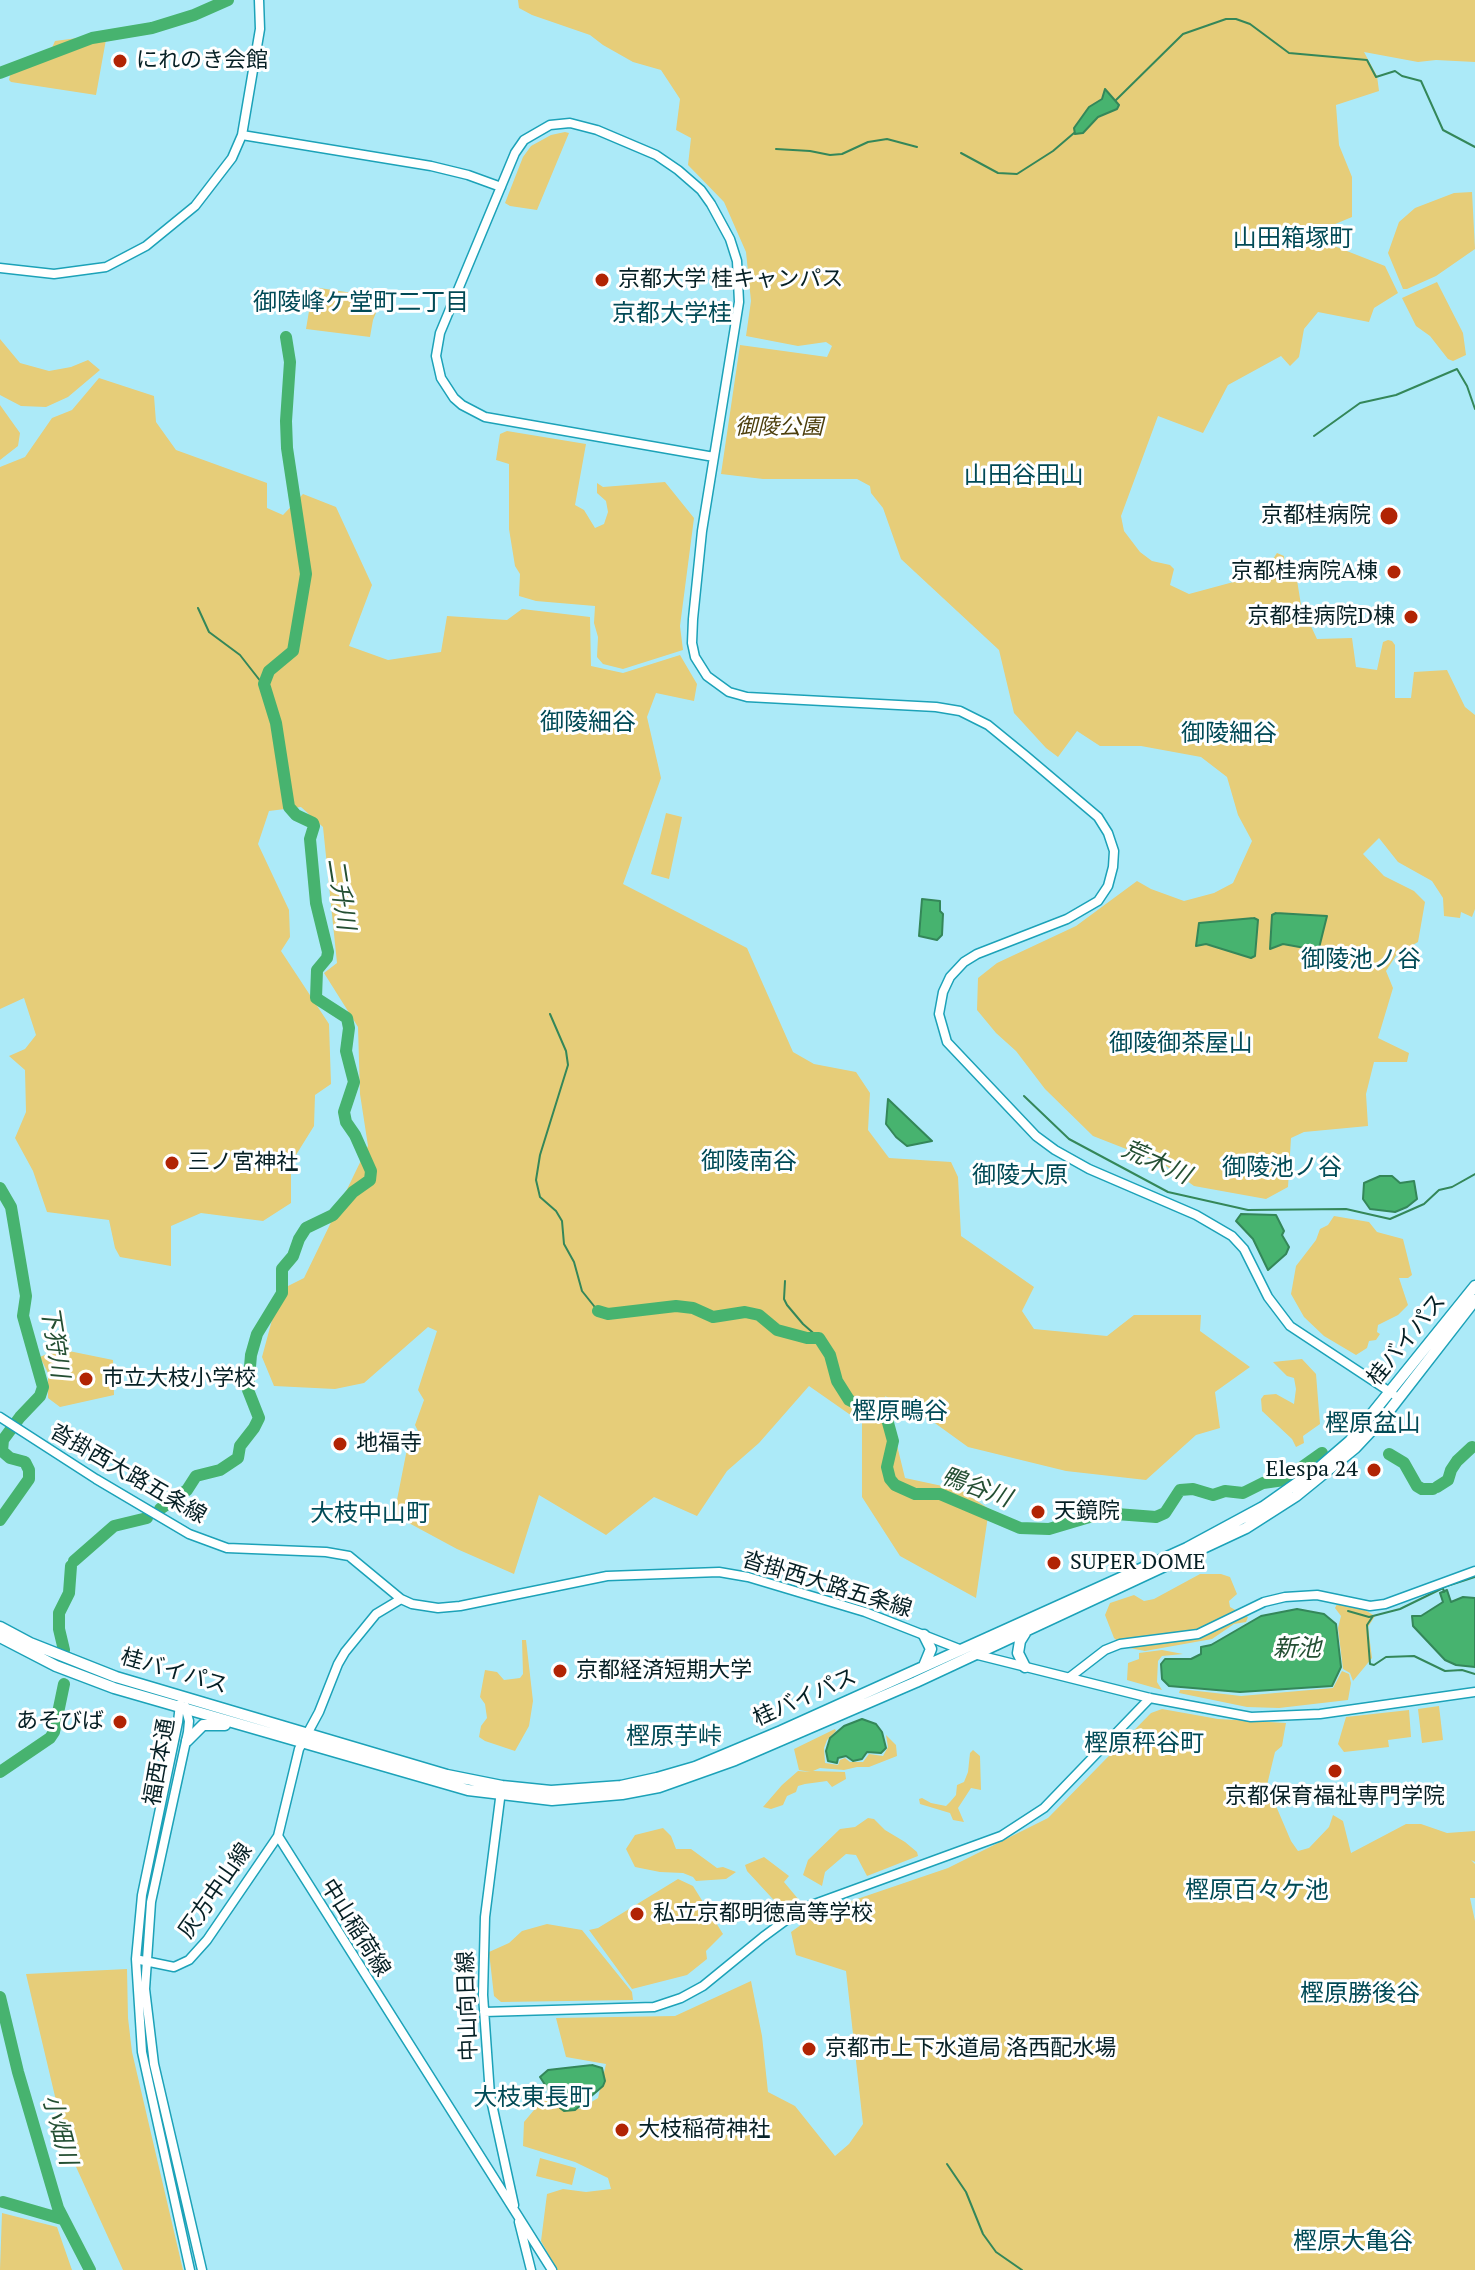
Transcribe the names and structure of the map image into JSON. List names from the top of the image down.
{
  "streets": {
    "highway": ["桂バイパス"],
    "street": [
      "沓掛西大路五条線",
      "福西本通",
      "灰方中山線",
      "中山稲荷線",
      "中山向日線"
    ]
  },
  "crossings": [
    ["桂バイパス", "沓掛西大路五条線"],
    ["桂バイパス", "福西本通"],
    ["桂バイパス", "中山向日線"],
    ["福西本通", "灰方中山線"],
    ["灰方中山線", "中山稲荷線"],
    ["中山稲荷線", "中山向日線"]
  ],
  "districts": [
    "山田箱塚町",
    "御陵峰ケ堂町二丁目",
    "京都大学桂",
    "山田谷田山",
    "御陵細谷",
    "御陵細谷",
    "御陵池ノ谷",
    "御陵御茶屋山",
    "御陵南谷",
    "御陵池ノ谷",
    "御陵大原",
    "樫原鴫谷",
    "樫原盆山",
    "大枝中山町",
    "樫原芋峠",
    "樫原秤谷町",
    "樫原百々ケ池",
    "樫原勝後谷",
    "大枝東長町",
    "樫原大亀谷"
  ],
  "water": [
    "二升川",
    "荒木川",
    "下狩川",
    "鴨谷川",
    "新池",
    "小畑川"
  ],
  "parks": ["御陵公園"],
  "places": [
    "にれのき会館",
    "京都大学 桂キャンパス",
    "京都桂病院",
    "京都桂病院A棟",
    "京都桂病院D棟",
    "三ノ宮神社",
    "市立大枝小学校",
    "地福寺",
    "Elespa 24",
    "天鏡院",
    "SUPER DOME",
    "京都経済短期大学",
    "あそびば",
    "京都保育福祉専門学院",
    "私立京都明徳高等学校",
    "京都市上下水道局 洛西配水場",
    "大枝稲荷神社"
  ]
}
